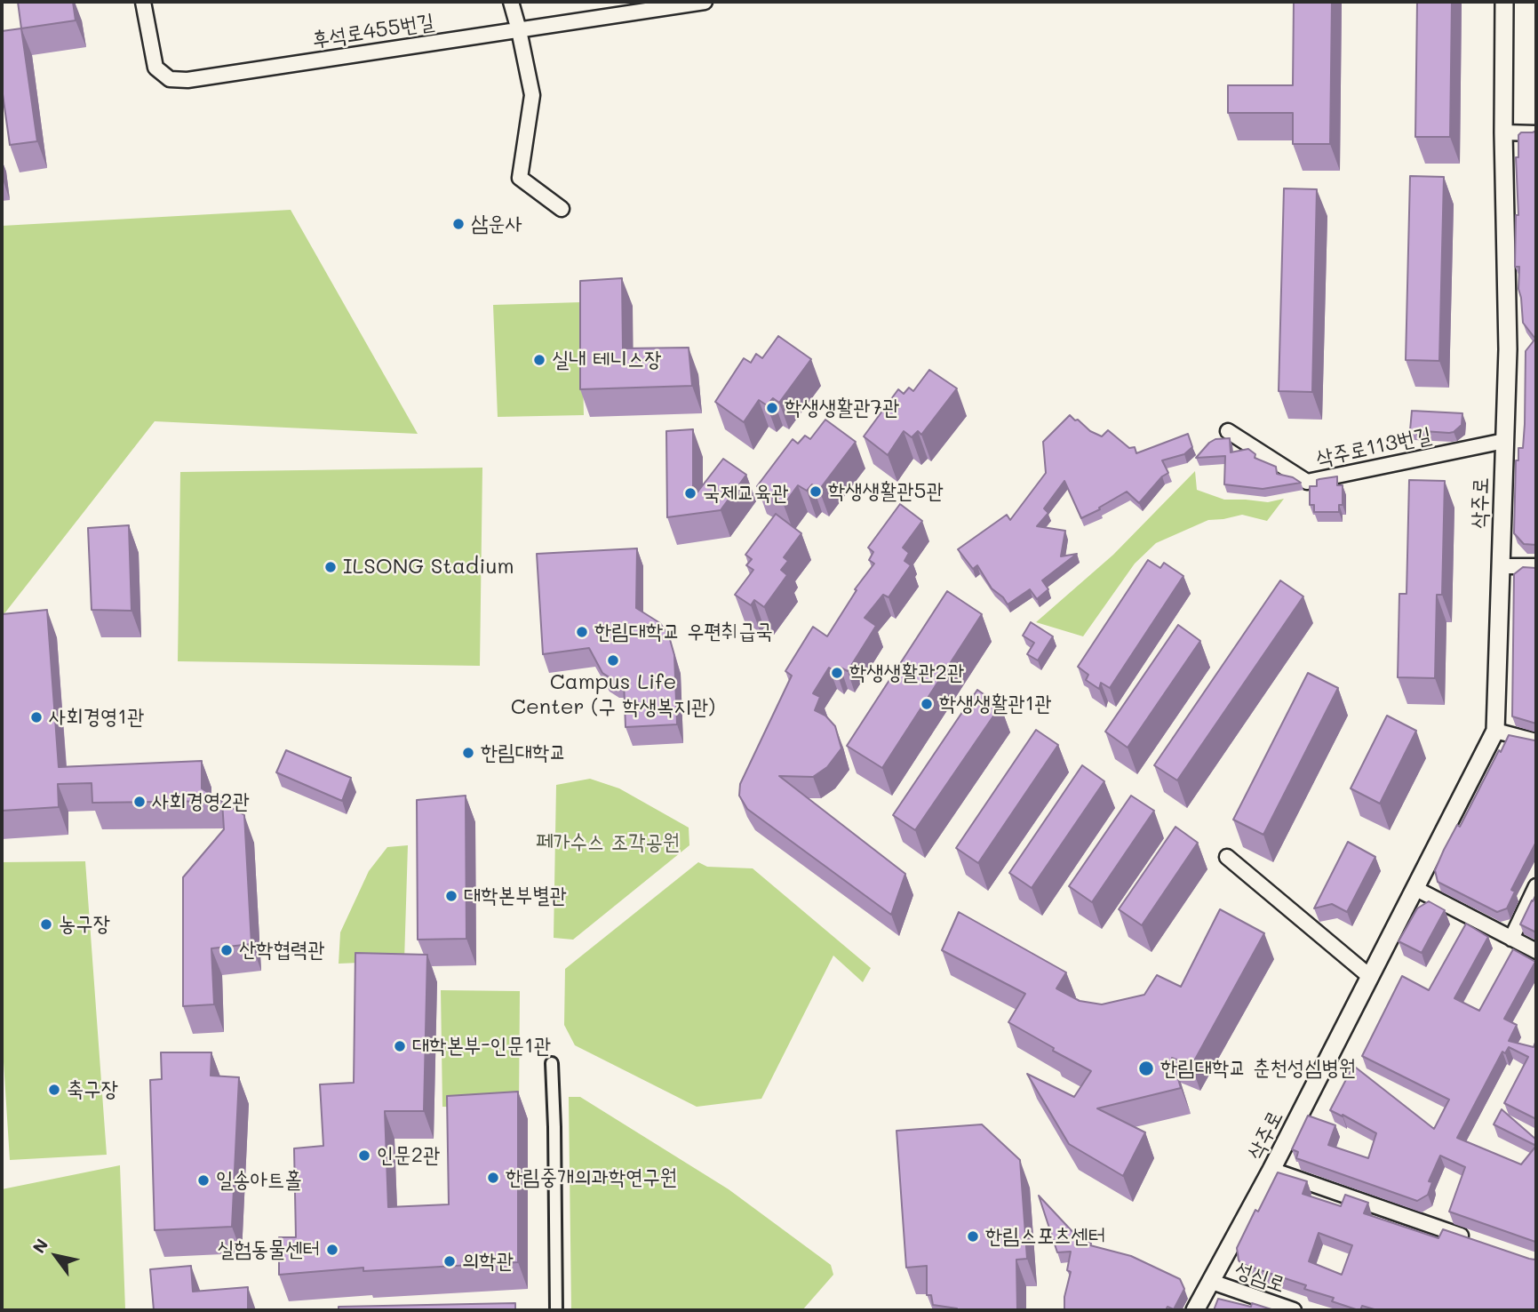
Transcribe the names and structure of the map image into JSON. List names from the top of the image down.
{
  "streets": {
    "street": [
      "후석로455번길",
      "삭주로113번길",
      "삭주로",
      "성심로"
    ]
  },
  "crossings": [
    ["삭주로113번길", "삭주로"],
    ["삭주로", "성심로"]
  ],
  "parks": ["페가수스 조각공원"],
  "places": [
    "삼운사",
    "실내 테니스장",
    "학생생활관7관",
    "학생생활관5관",
    "국제교육관",
    "ILSONG Stadium",
    "한림대학교 우편취급국",
    "Campus Life Center (구 학생복지관)",
    "학생생활관2관",
    "학생생활관1관",
    "사회경영1관",
    "한림대학교",
    "사회경영2관",
    "대학본부별관",
    "농구장",
    "산학협력관",
    "대학본부-인문1관",
    "한림대학교 춘천성심병원",
    "축구장",
    "인문2관",
    "한림중개의과학연구원",
    "일송아트홀",
    "한림스포츠센터",
    "실험동물센터",
    "의학관"
  ],
  "north": "top left"
}
